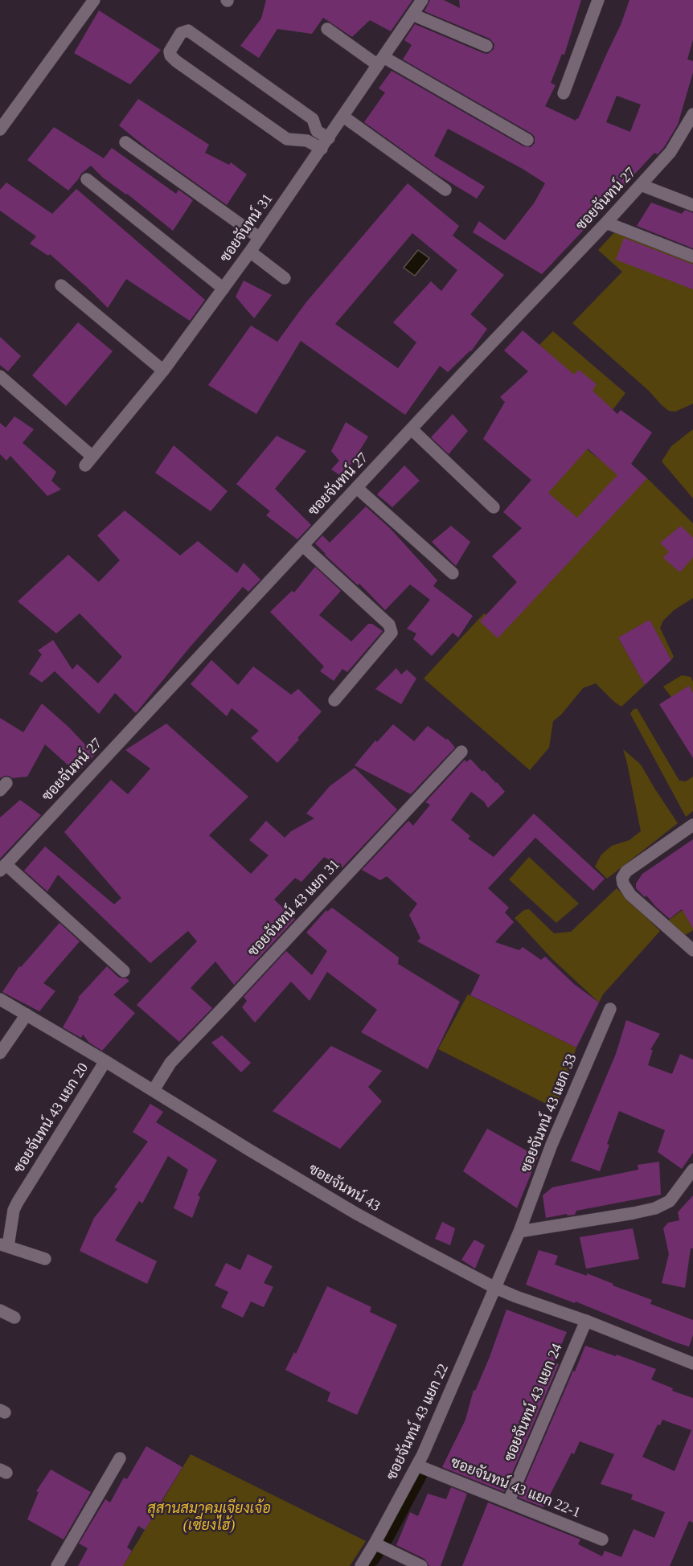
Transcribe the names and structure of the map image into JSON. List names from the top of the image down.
{
  "streets": {
    "street": [
      "ซอยจันทน์ 27",
      "ซอยจันทน์ 31",
      "ซอยจันทน์ 43 แยก 31",
      "ซอยจันทน์ 43 แยก 33",
      "ซอยจันทน์ 43 แยก 20",
      "ซอยจันทน์ 43",
      "ซอยจันทน์ 43 แยก 24",
      "ซอยจันทน์ 43 แยก 22",
      "ซอยจันทน์ 43 แยก 22-1"
    ]
  },
  "crossings": [
    ["ซอยจันทน์ 43 แยก 31", "ซอยจันทน์ 43"],
    ["ซอยจันทน์ 43 แยก 33", "ซอยจันทน์ 43"],
    ["ซอยจันทน์ 43 แยก 33", "ซอยจันทน์ 43 แยก 22"],
    ["ซอยจันทน์ 43 แยก 20", "ซอยจันทน์ 43"],
    ["ซอยจันทน์ 43", "ซอยจันทน์ 43 แยก 24"],
    ["ซอยจันทน์ 43", "ซอยจันทน์ 43 แยก 22"],
    ["ซอยจันทน์ 43 แยก 22", "ซอยจันทน์ 43 แยก 22-1"]
  ],
  "parks": ["สุสานสมาคมเจียงเจ้อ (เซี่ยงไฮ้)"]
}
